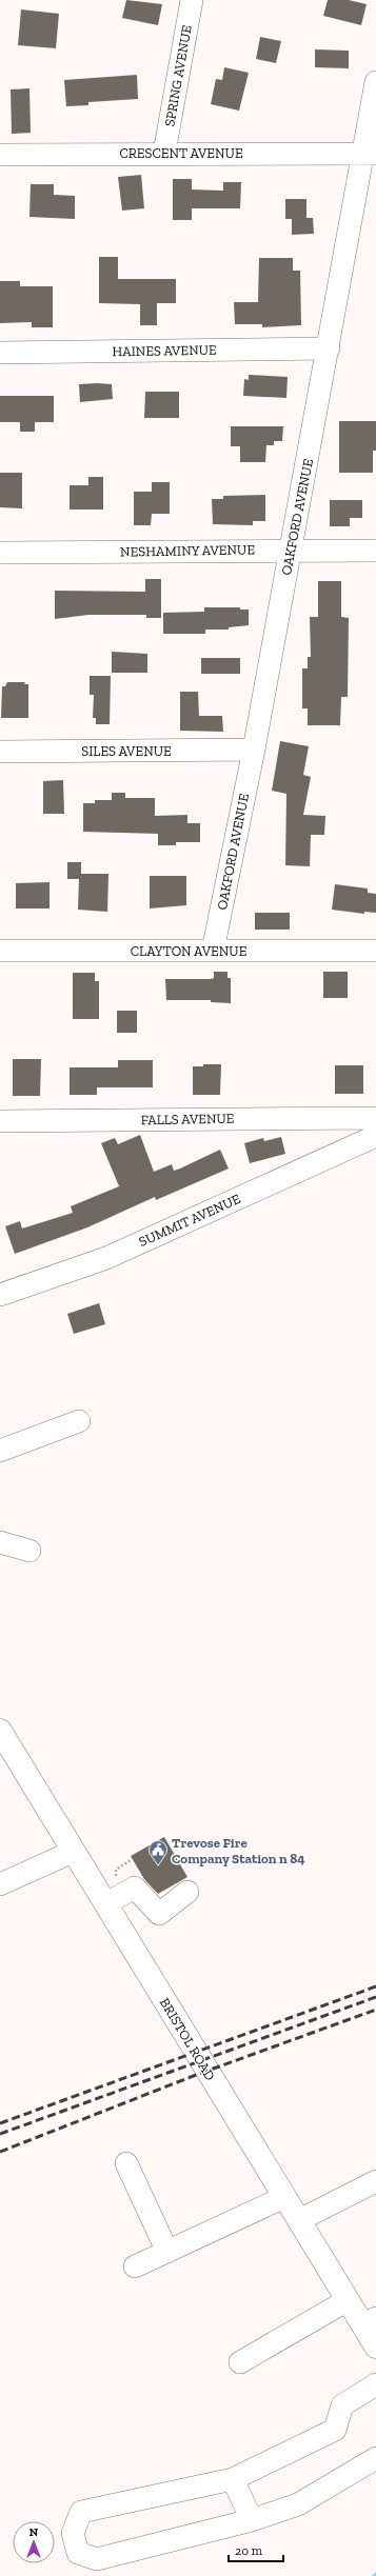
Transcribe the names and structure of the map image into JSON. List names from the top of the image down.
{
  "streets": {
    "main road": ["BRISTOL ROAD"],
    "street": [
      "SPRING AVENUE",
      "CRESCENT AVENUE",
      "HAINES AVENUE",
      "OAKFORD AVENUE",
      "NESHAMINY AVENUE",
      "SILES AVENUE",
      "CLAYTON AVENUE",
      "FALLS AVENUE",
      "SUMMIT AVENUE"
    ]
  },
  "crossings": [
    ["SPRING AVENUE", "CRESCENT AVENUE"],
    ["CRESCENT AVENUE", "OAKFORD AVENUE"],
    ["HAINES AVENUE", "OAKFORD AVENUE"],
    ["OAKFORD AVENUE", "NESHAMINY AVENUE"],
    ["OAKFORD AVENUE", "SILES AVENUE"],
    ["OAKFORD AVENUE", "CLAYTON AVENUE"]
  ],
  "places": {
    "public building": ["Trevose Fire Company Station n 84"]
  },
  "scale_bar": "20 m",
  "north": "top"
}
